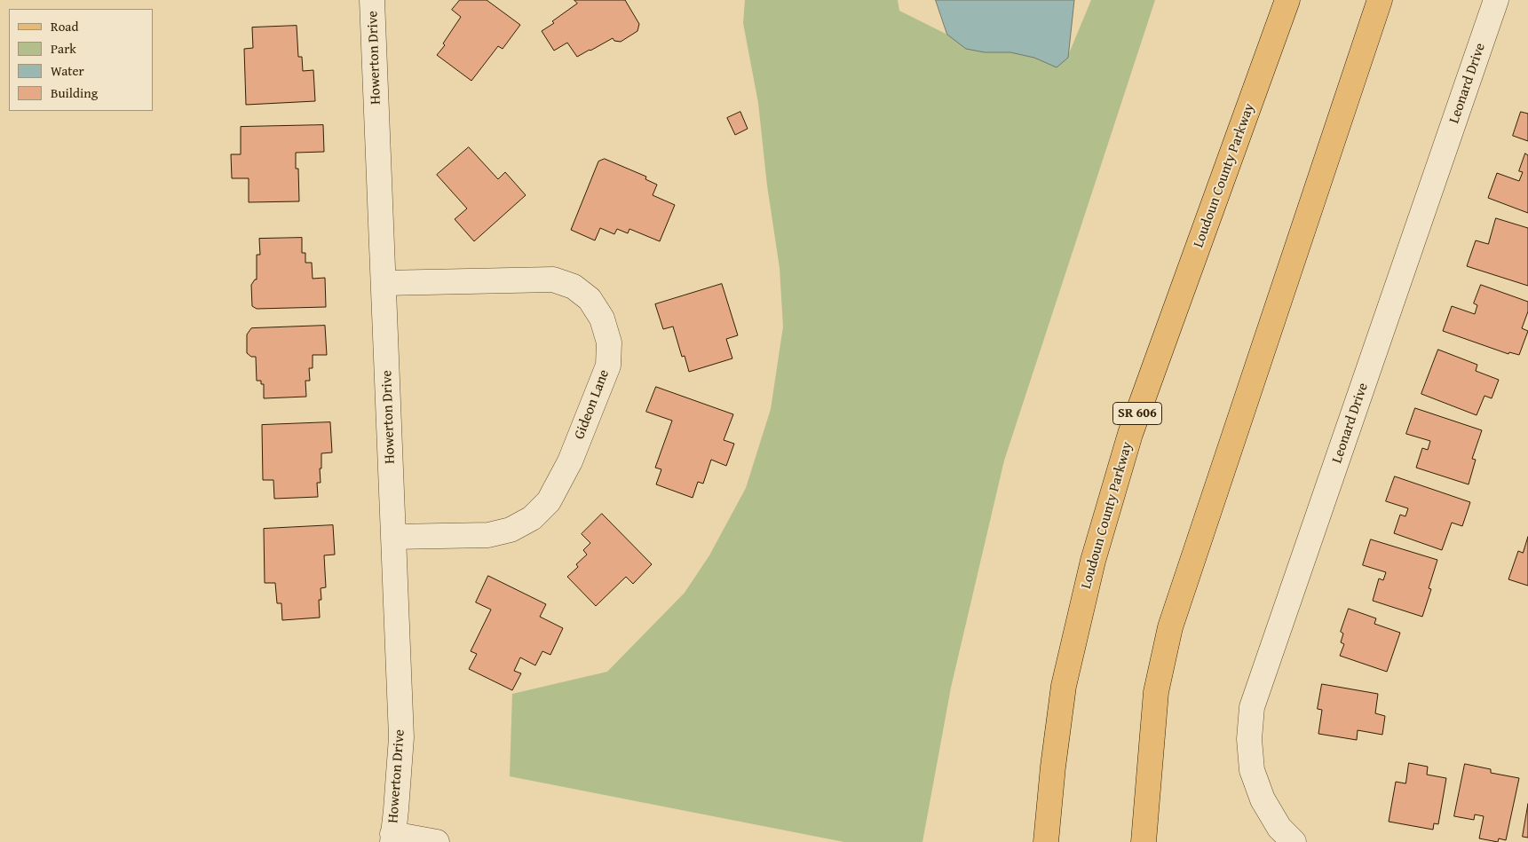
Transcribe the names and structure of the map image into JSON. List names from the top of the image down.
{
  "streets": {
    "main road": ["Loudoun County Parkway", "SR 606"],
    "street": ["Howerton Drive", "Leonard Drive", "Gideon Lane"]
  },
  "crossings": [
    ["Howerton Drive", "Gideon Lane"]
  ],
  "legend": [
    "Road",
    "Park",
    "Water",
    "Building"
  ]
}
